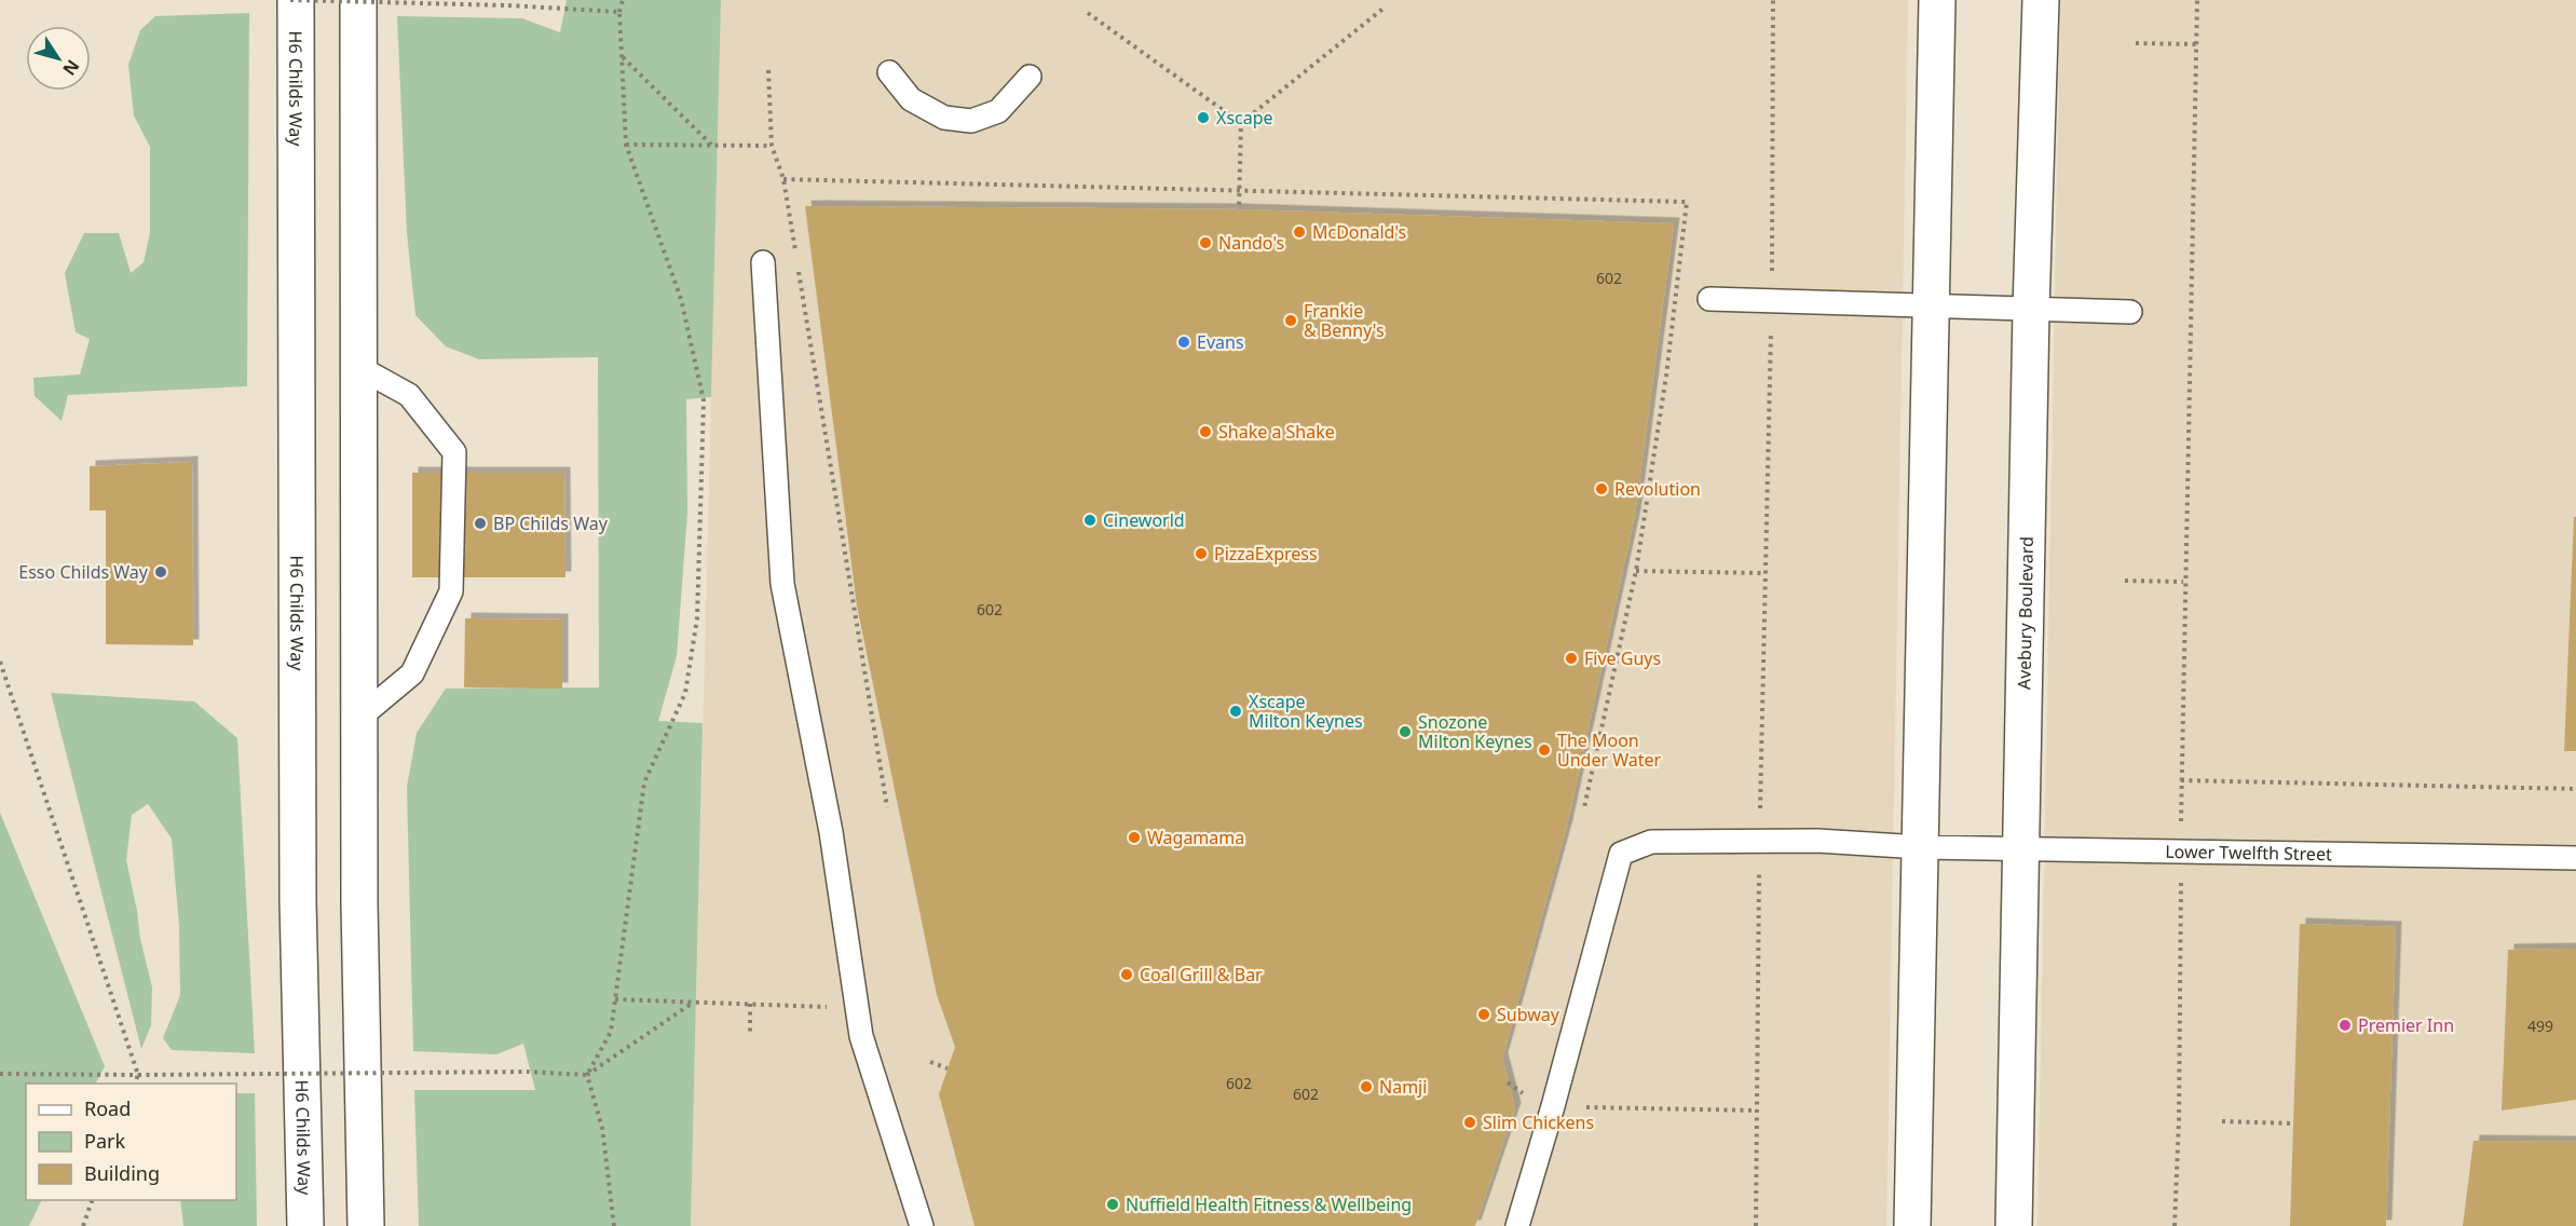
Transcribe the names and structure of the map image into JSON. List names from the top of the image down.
{
  "streets": {
    "street": ["H6 Childs Way", "Avebury Boulevard"],
    "lane": ["Lower Twelfth Street"]
  },
  "crossings": [
    ["Avebury Boulevard", "Lower Twelfth Street"]
  ],
  "places": [
    "Xscape",
    "McDonald's",
    "Nando's",
    "Frankie & Benny's",
    "Evans",
    "Shake a Shake",
    "Revolution",
    "Cineworld",
    "BP Childs Way",
    "PizzaExpress",
    "Esso Childs Way",
    "Five Guys",
    "Xscape Milton Keynes",
    "Snozone Milton Keynes",
    "The Moon Under Water",
    "Wagamama",
    "Coal Grill & Bar",
    "Subway",
    "Premier Inn",
    "Namji",
    "Slim Chickens",
    "Nuffield Health Fitness & Wellbeing"
  ],
  "house_numbers": [
    "602",
    "602",
    "499",
    "602",
    "602"
  ],
  "legend": ["Road", "Park", "Building"],
  "north": "bottom right"
}
